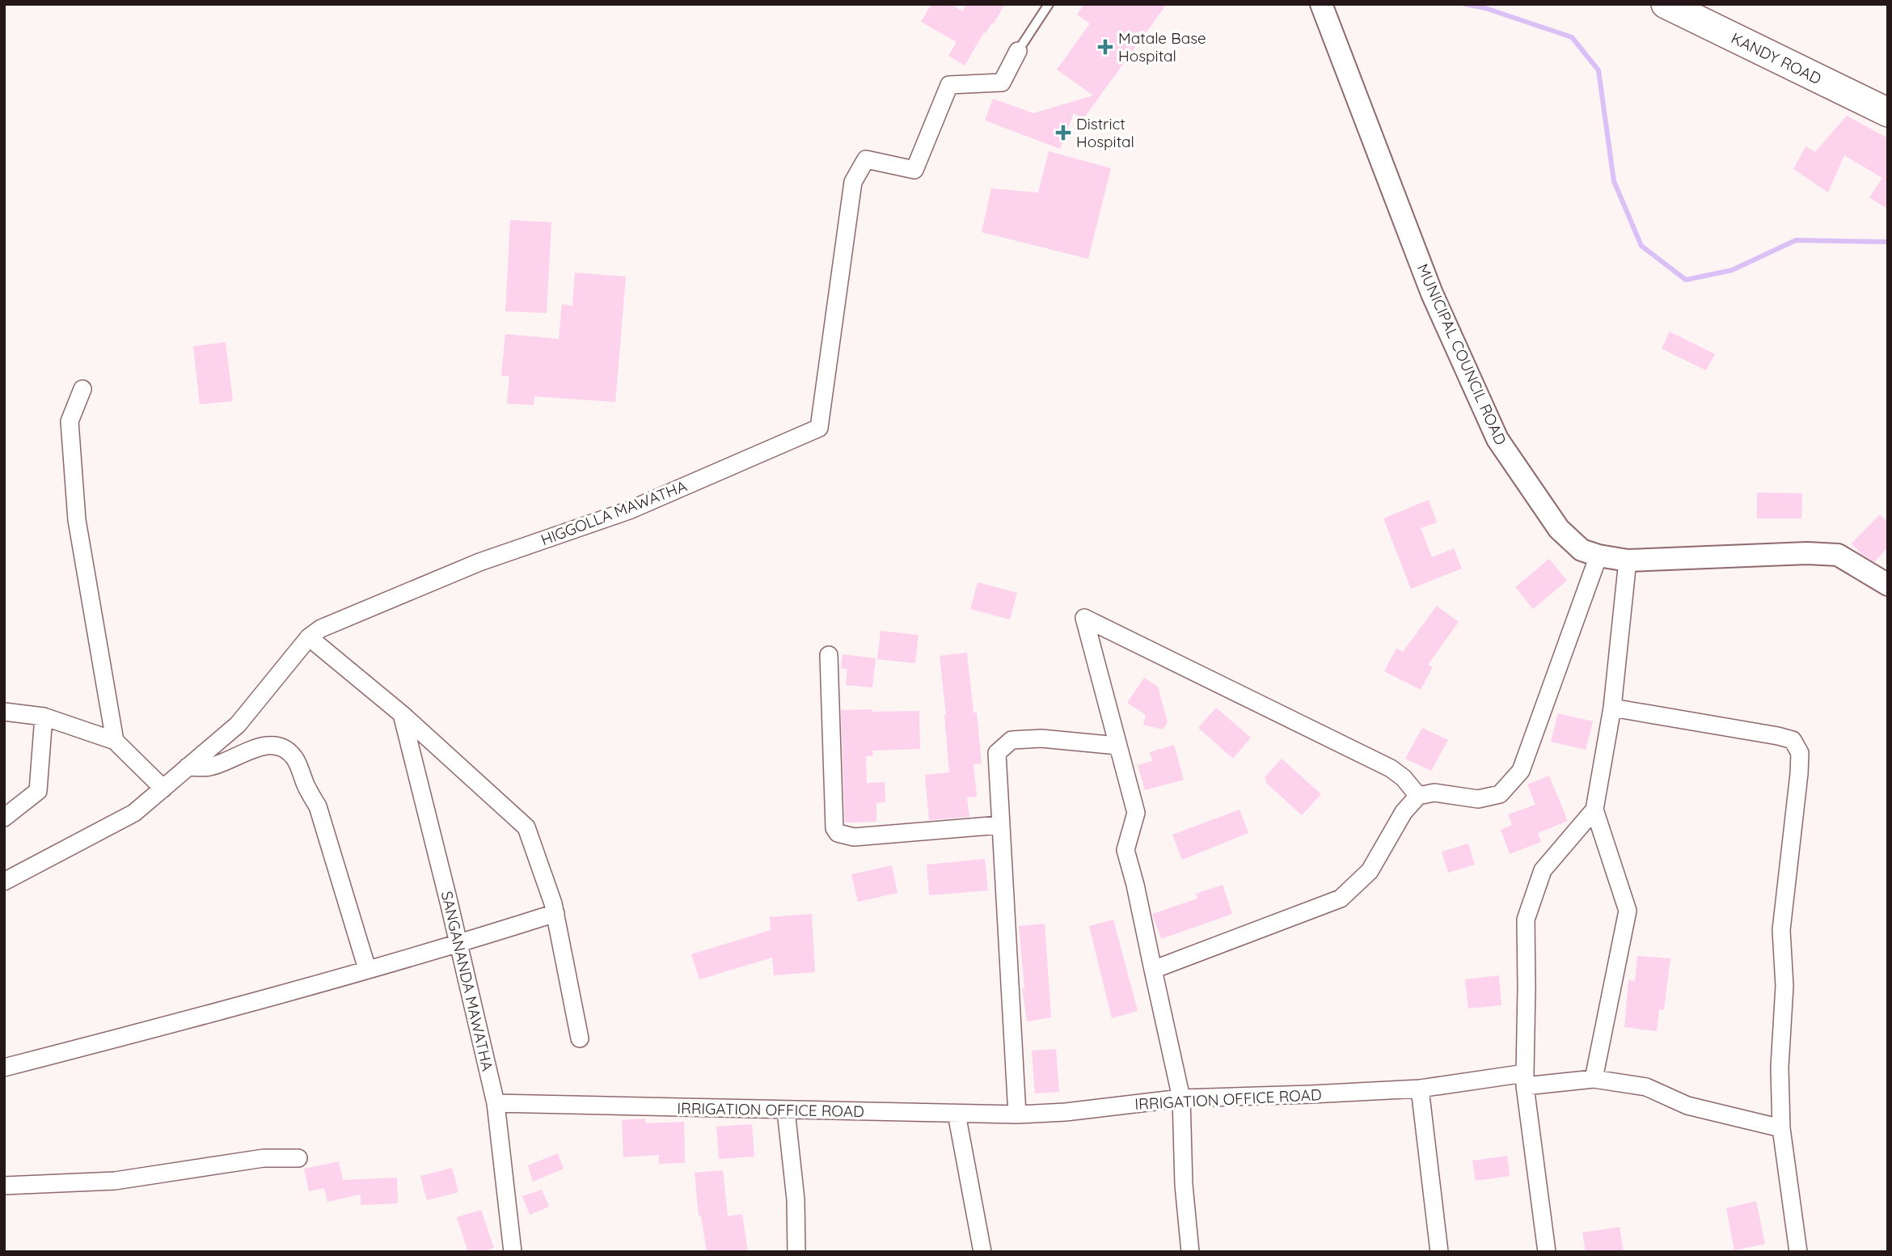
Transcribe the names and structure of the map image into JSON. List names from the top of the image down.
{
  "streets": {
    "highway": ["KANDY ROAD"],
    "street": [
      "MUNICIPAL COUNCIL ROAD",
      "HIGGOLLA MAWATHA",
      "SANGANANDA MAWATHA",
      "IRRIGATION OFFICE ROAD"
    ]
  },
  "crossings": [
    ["SANGANANDA MAWATHA", "IRRIGATION OFFICE ROAD"]
  ],
  "places": {
    "health": ["Matale Base Hospital", "District Hospital"]
  }
}
